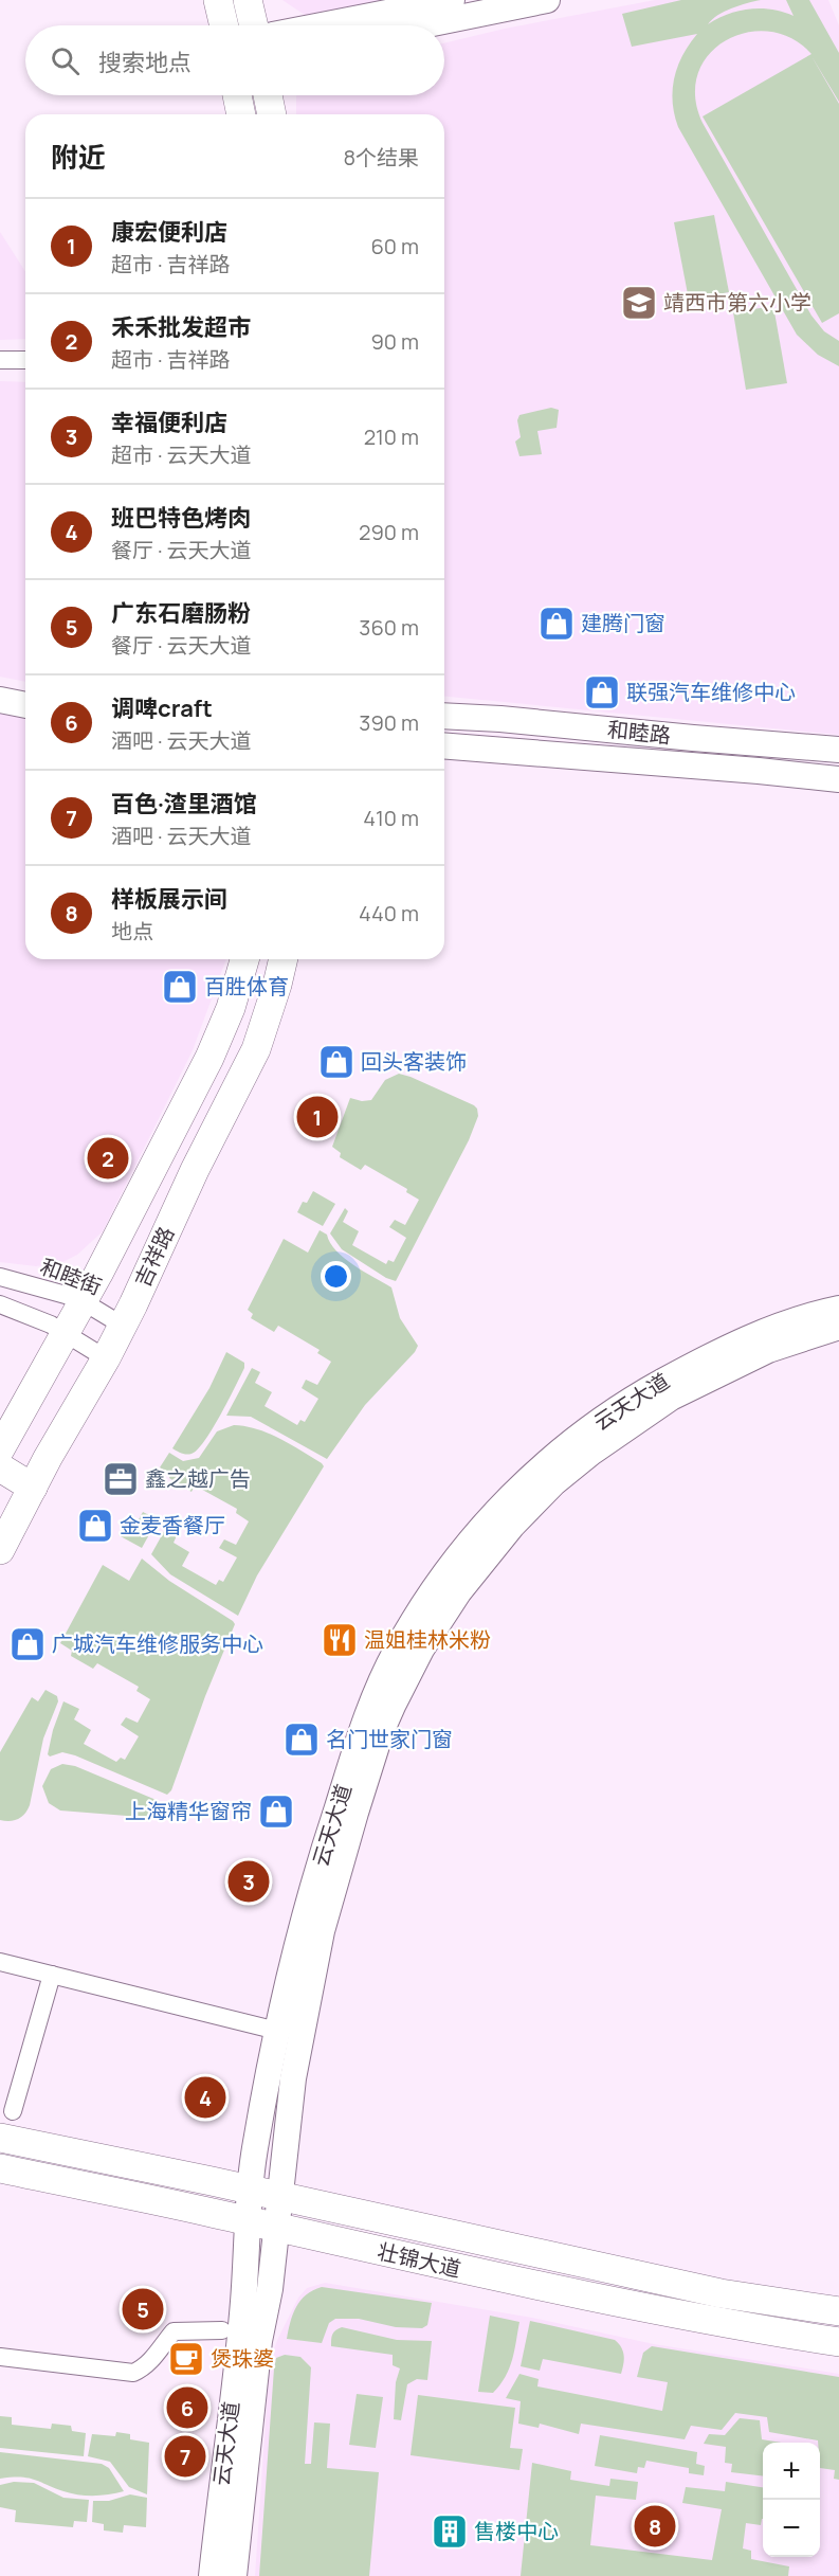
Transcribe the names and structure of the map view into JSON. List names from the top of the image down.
{
  "streets": {
    "main road": [
      "和睦路",
      "吉祥路",
      "云天大道",
      "壮锦大道"
    ],
    "street": ["和睦街"]
  },
  "crossings": [
    ["吉祥路", "和睦街"],
    ["云天大道", "壮锦大道"]
  ],
  "places": {
    "school or university": ["靖西市第六小学"],
    "shop": [
      "建腾门窗",
      "联强汽车维修中心",
      "百胜体育",
      "回头客装饰",
      "金麦香餐厅",
      "广城汽车维修服务中心",
      "名门世家门窗",
      "上海精华窗帘"
    ],
    "office": ["鑫之越广告"],
    "restaurant": ["温姐桂林米粉"],
    "cafe": ["煲珠婆"],
    "building": ["售楼中心"]
  },
  "page": {
    "search": "搜索地点",
    "heading": ["附近", "8个结果"],
    "list": [
      {
        "mark": "1",
        "name": "康宏便利店",
        "note": "超市 · 吉祥路",
        "value": "60 m"
      },
      {
        "mark": "2",
        "name": "禾禾批发超市",
        "note": "超市 · 吉祥路",
        "value": "90 m"
      },
      {
        "mark": "3",
        "name": "幸福便利店",
        "note": "超市 · 云天大道",
        "value": "210 m"
      },
      {
        "mark": "4",
        "name": "班巴特色烤肉",
        "note": "餐厅 · 云天大道",
        "value": "290 m"
      },
      {
        "mark": "5",
        "name": "广东石磨肠粉",
        "note": "餐厅 · 云天大道",
        "value": "360 m"
      },
      {
        "mark": "6",
        "name": "调啤craft",
        "note": "酒吧 · 云天大道",
        "value": "390 m"
      },
      {
        "mark": "7",
        "name": "百色·渣里酒馆",
        "note": "酒吧 · 云天大道",
        "value": "410 m"
      },
      {
        "mark": "8",
        "name": "样板展示间",
        "note": "地点",
        "value": "440 m"
      }
    ],
    "pins": [
      "1",
      "2",
      "3",
      "4",
      "5",
      "6",
      "7",
      "8"
    ],
    "map_buttons": ["+", "−"]
  }
}
